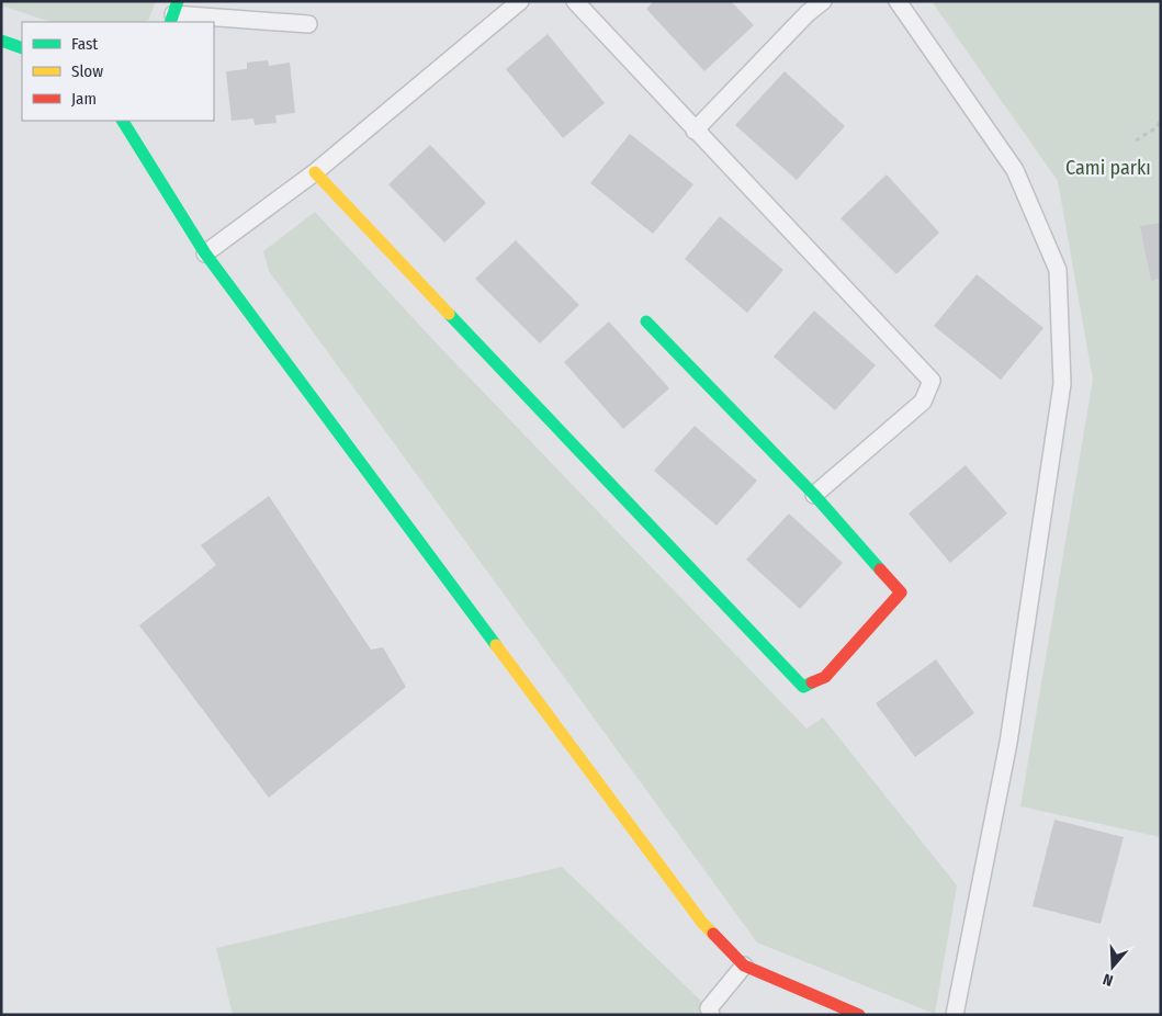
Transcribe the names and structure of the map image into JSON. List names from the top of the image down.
{
  "parks": ["Cami parkı"],
  "legend": ["Fast", "Slow", "Jam"],
  "north": "bottom"
}
